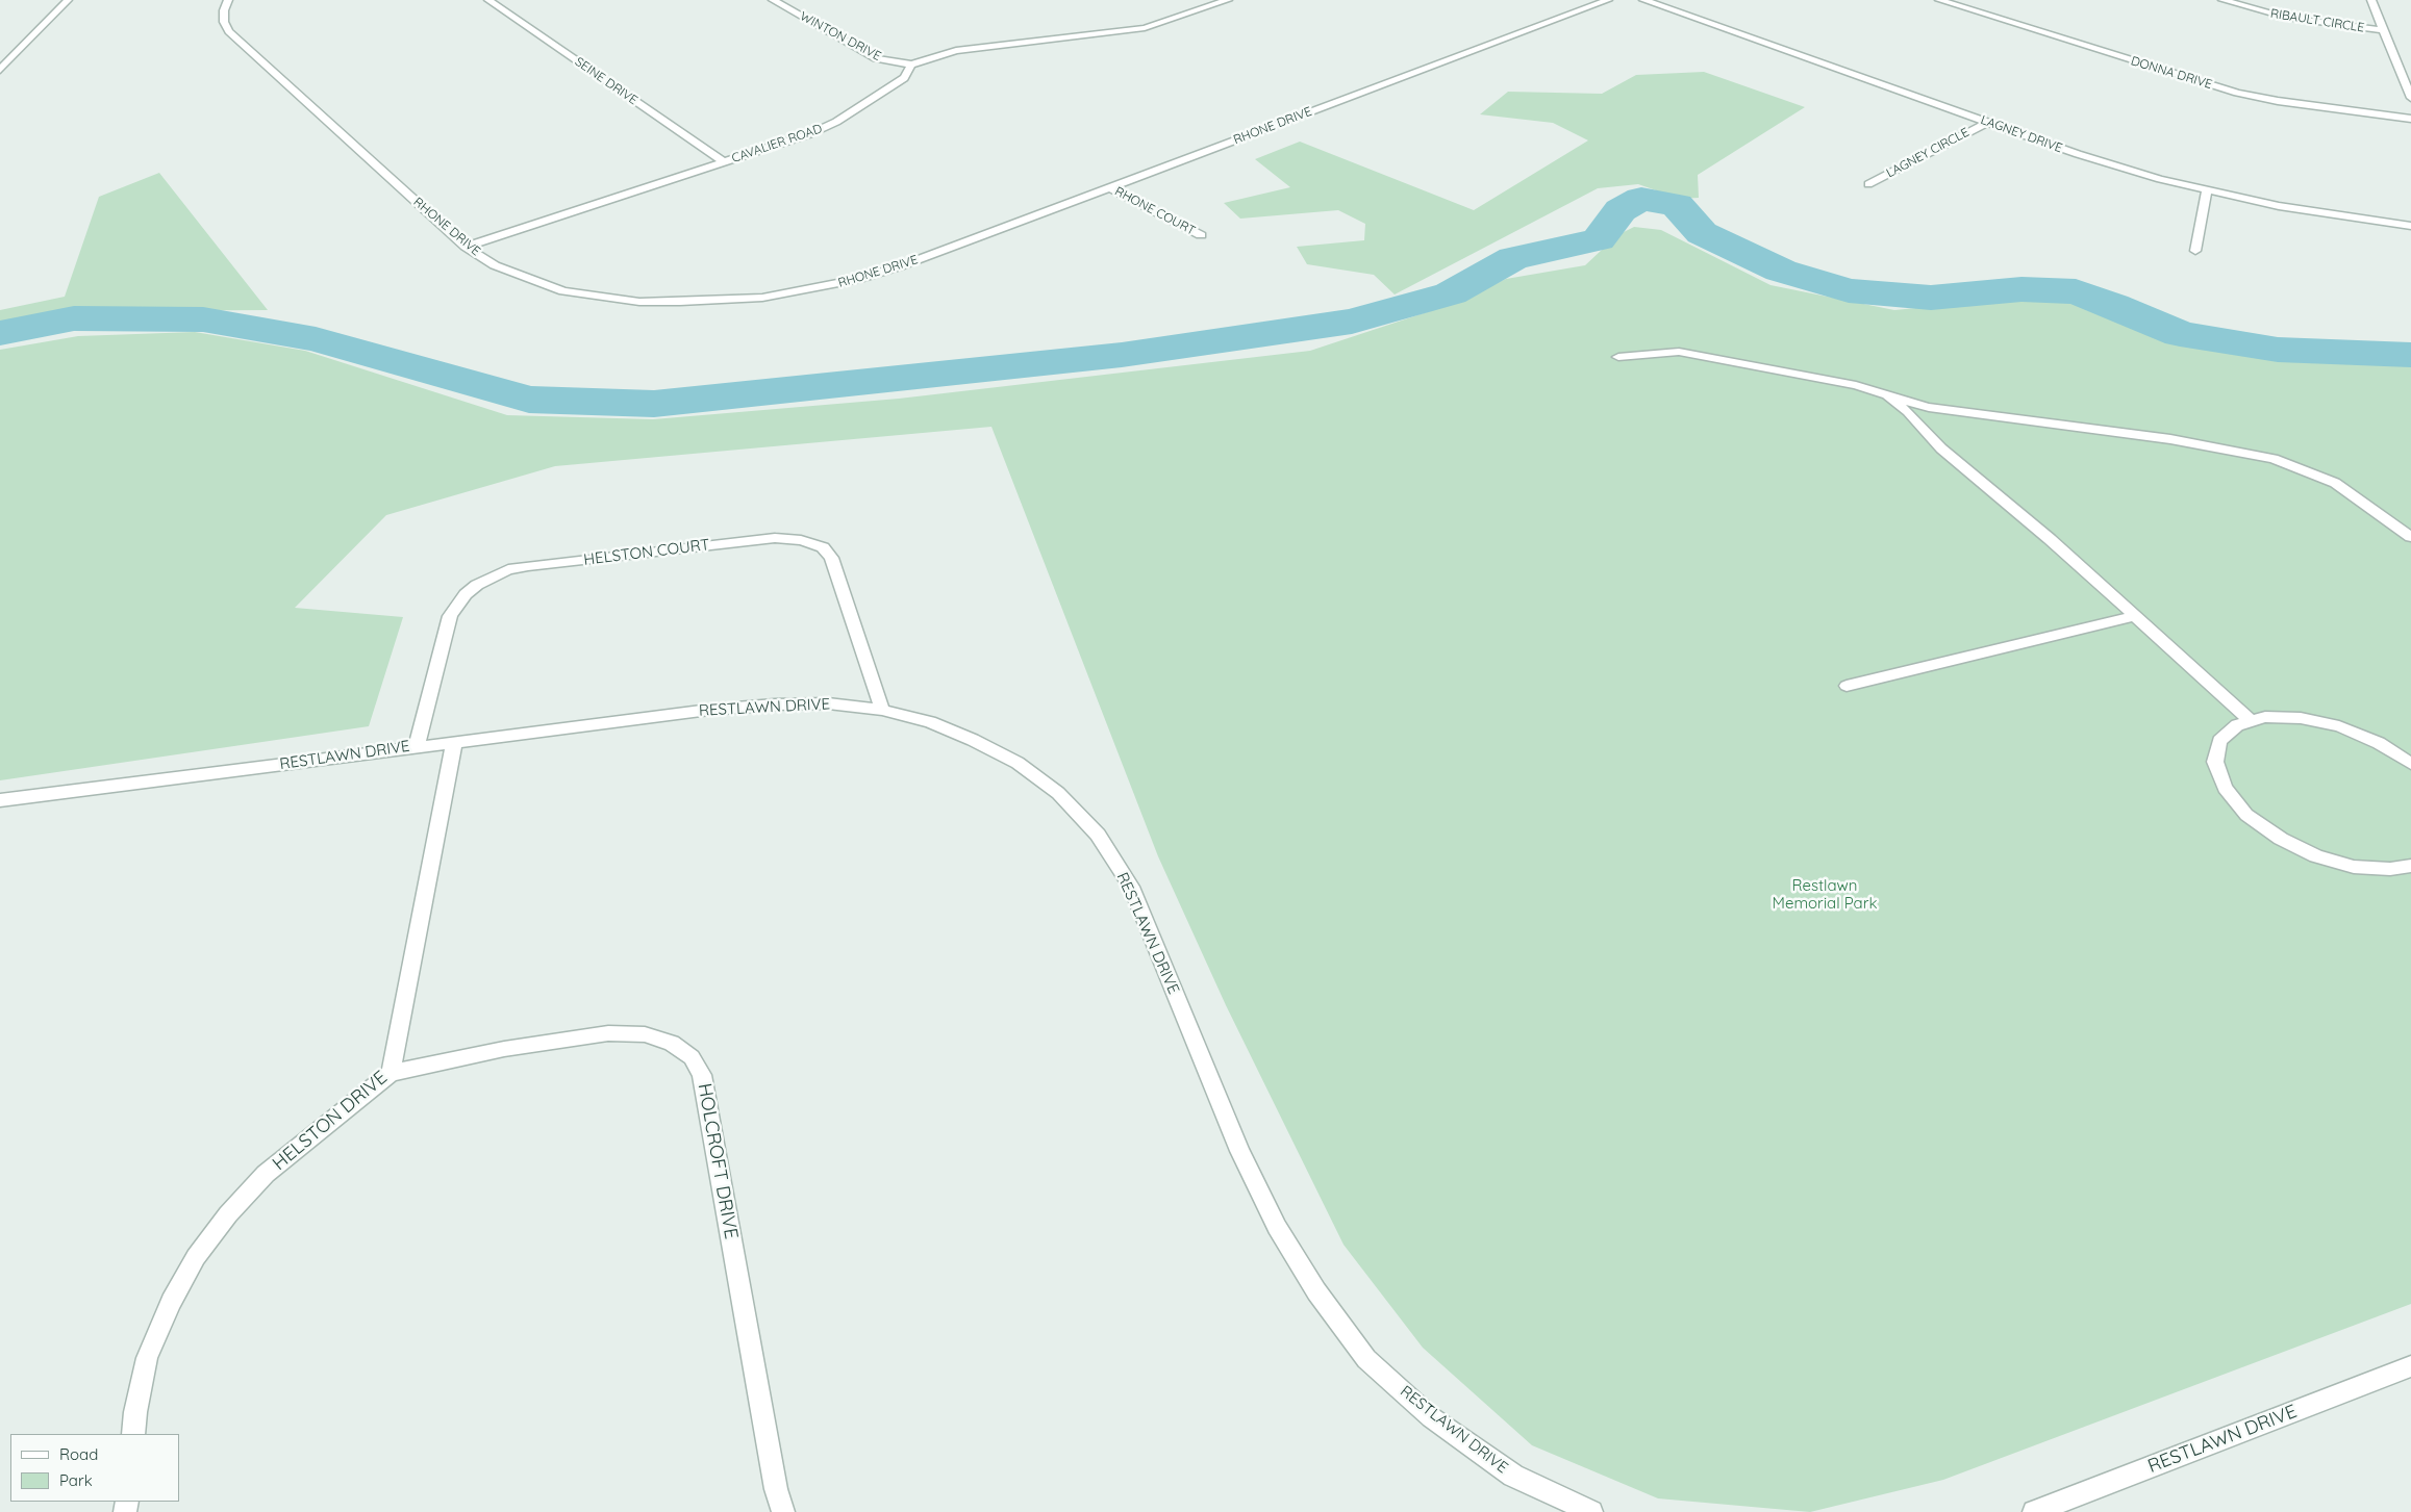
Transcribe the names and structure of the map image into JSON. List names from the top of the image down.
{
  "streets": {
    "street": [
      "RIBAULT CIRCLE",
      "WINTON DRIVE",
      "DONNA DRIVE",
      "SEINE DRIVE",
      "RHONE DRIVE",
      "LAGNEY DRIVE",
      "CAVALIER ROAD",
      "LAGNEY CIRCLE",
      "RHONE COURT",
      "HELSTON COURT",
      "RESTLAWN DRIVE",
      "HELSTON DRIVE",
      "HOLCROFT DRIVE"
    ]
  },
  "crossings": [
    ["WINTON DRIVE", "CAVALIER ROAD"],
    ["SEINE DRIVE", "CAVALIER ROAD"],
    ["RHONE DRIVE", "CAVALIER ROAD"],
    ["RHONE DRIVE", "RHONE COURT"],
    ["LAGNEY DRIVE", "LAGNEY CIRCLE"],
    ["HELSTON COURT", "RESTLAWN DRIVE"],
    ["RESTLAWN DRIVE", "HELSTON DRIVE"],
    ["HELSTON DRIVE", "HOLCROFT DRIVE"]
  ],
  "parks": ["Restlawn Memorial Park"],
  "legend": ["Road", "Park"]
}
